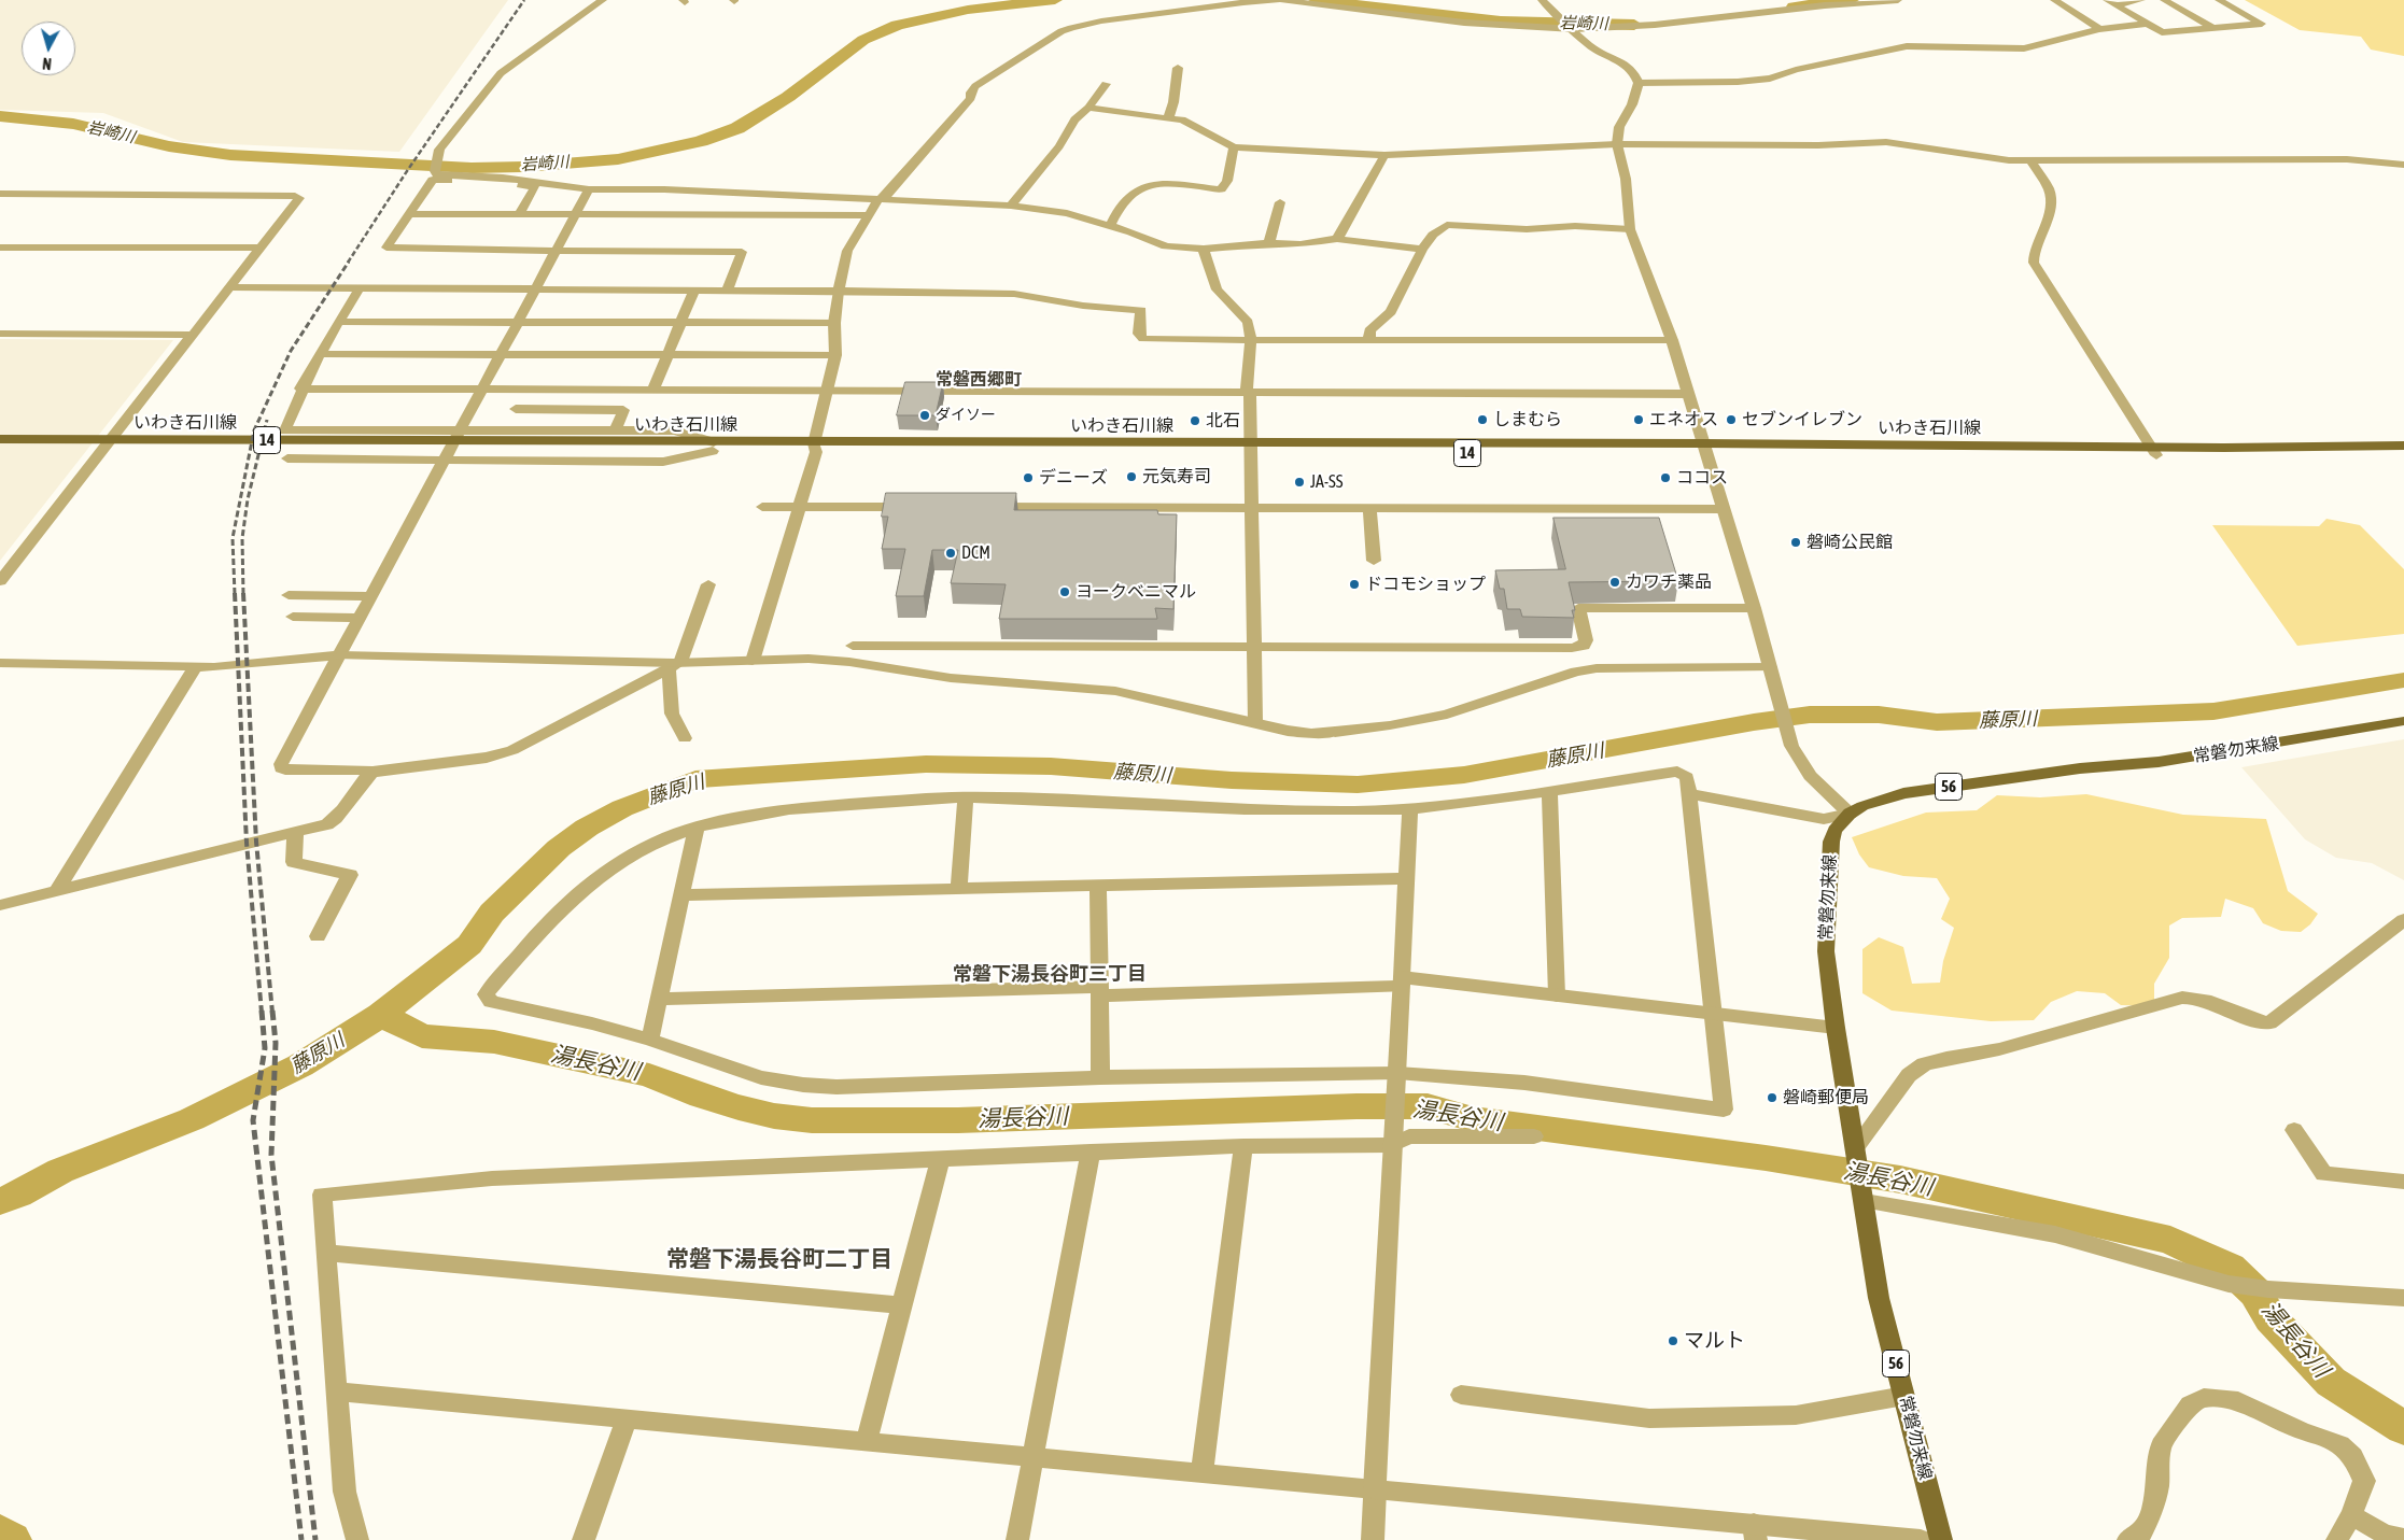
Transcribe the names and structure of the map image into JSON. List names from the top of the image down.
{
  "streets": {
    "main road": [
      "いわき石川線",
      "14",
      "常磐勿来線",
      "56"
    ]
  },
  "districts": ["常磐西郷町", "常磐下湯長谷町三丁目", "常磐下湯長谷町二丁目"],
  "water": ["岩崎川", "藤原川", "湯長谷川"],
  "places": [
    "ダイソー",
    "しまむら",
    "エネオス",
    "セブンイレブン",
    "北石",
    "元気寿司",
    "デニーズ",
    "ココス",
    "JA-SS",
    "磐崎公民館",
    "DCM",
    "カワチ薬品",
    "ドコモショップ",
    "ヨークベニマル",
    "磐崎郵便局",
    "マルト"
  ],
  "north": "bottom"
}
